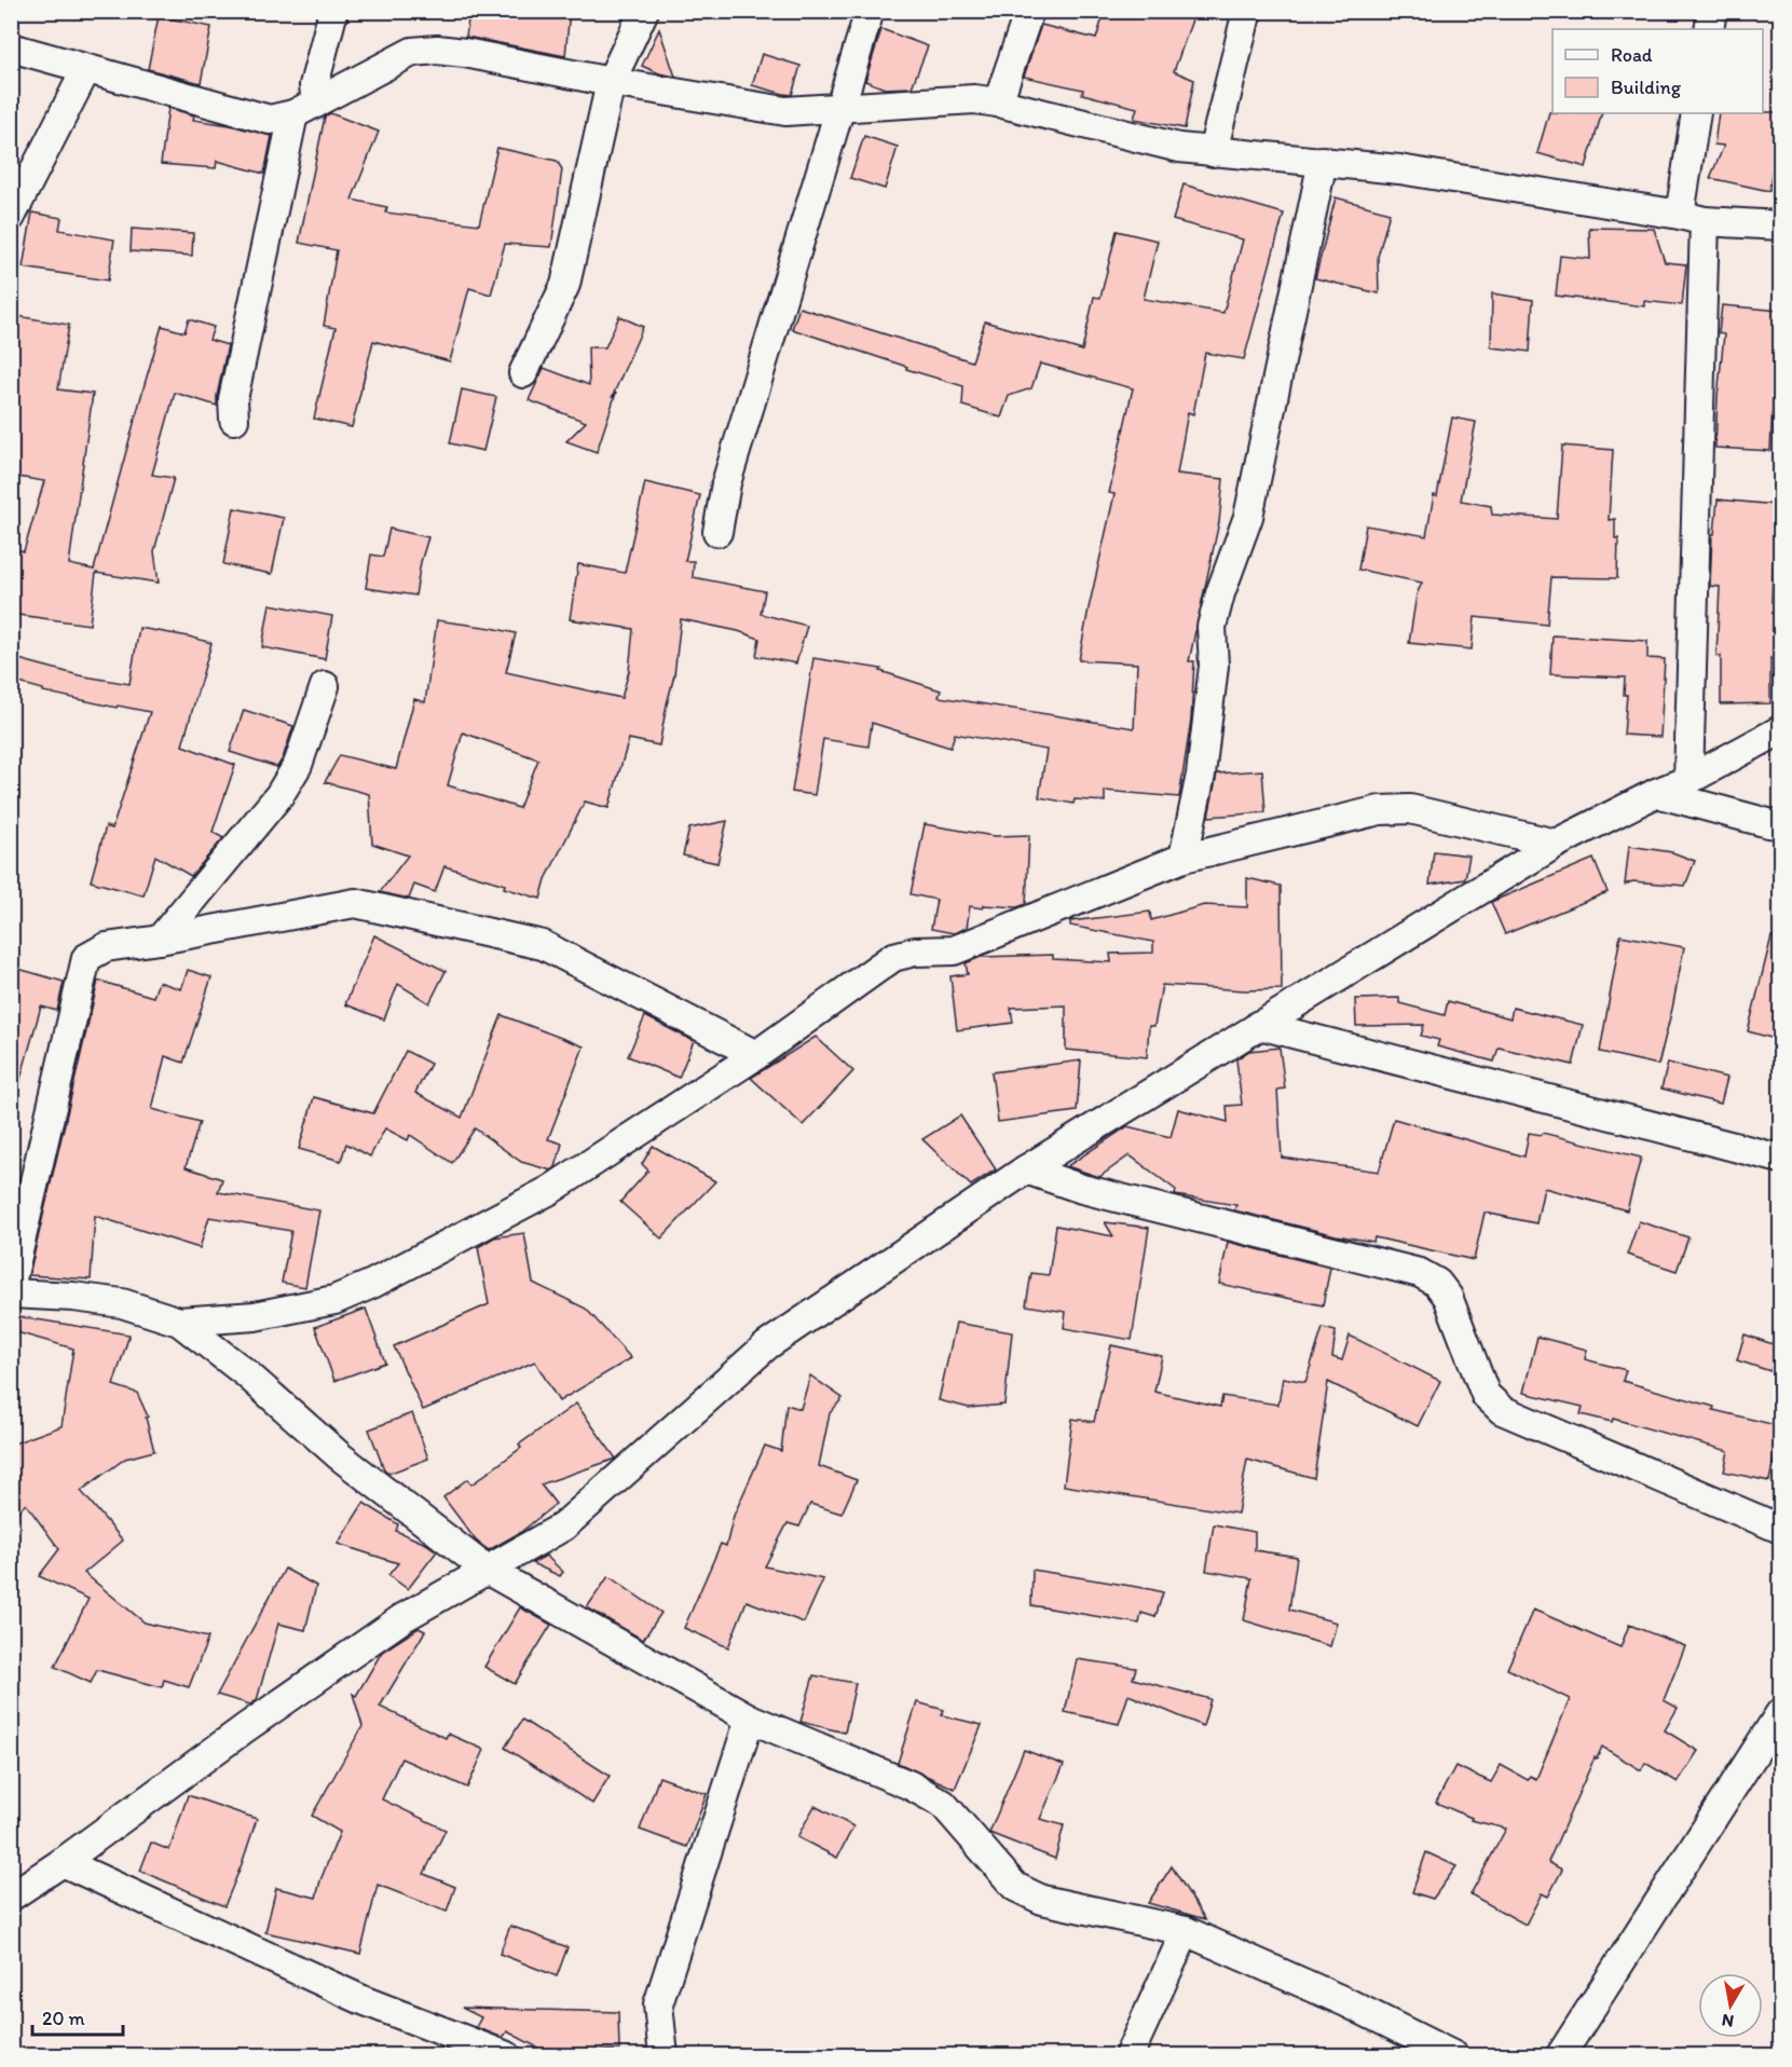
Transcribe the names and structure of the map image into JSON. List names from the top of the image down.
{
  "legend": ["Road", "Building"],
  "scale_bar": "20 m",
  "north": "bottom"
}
